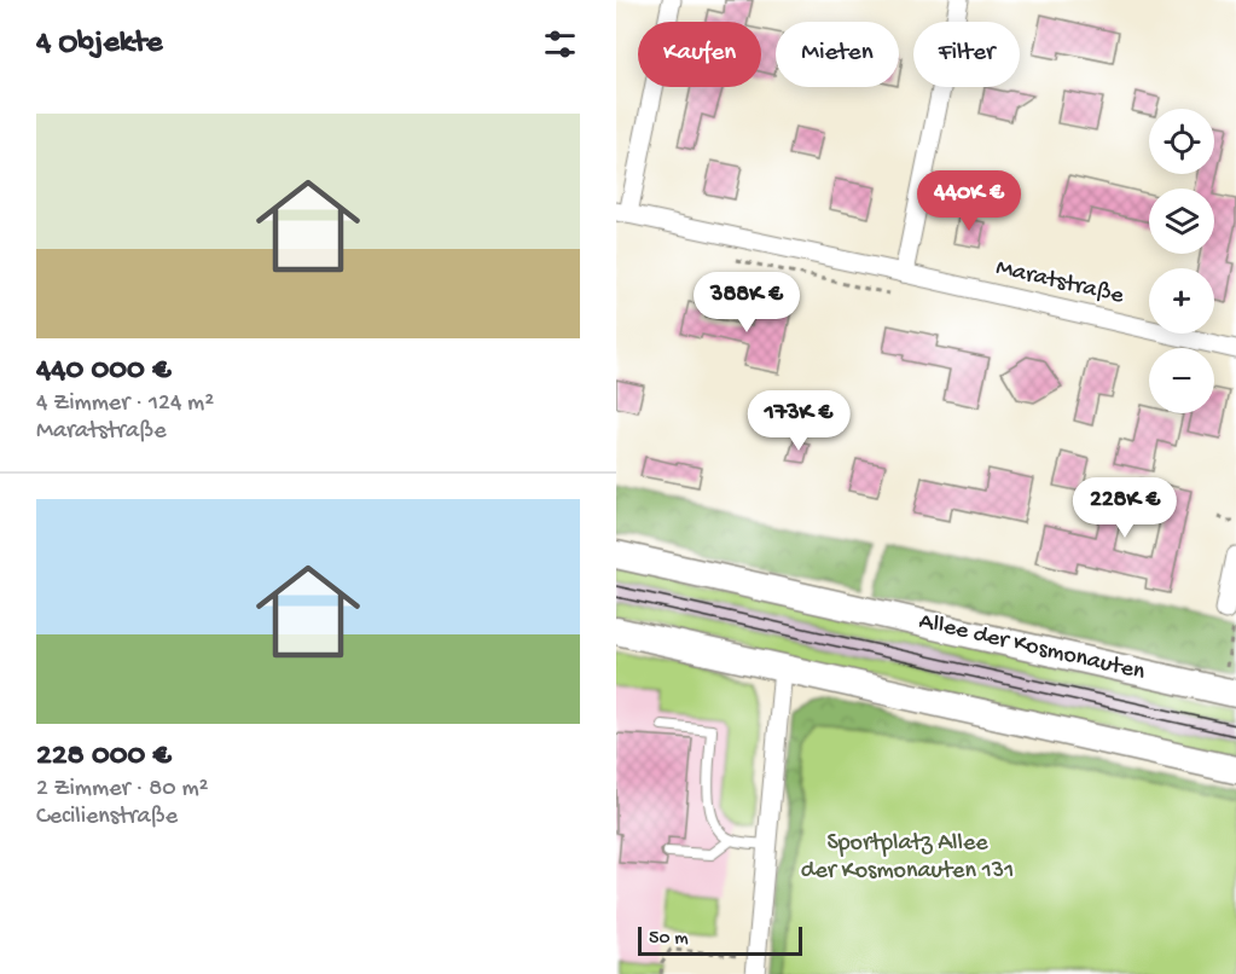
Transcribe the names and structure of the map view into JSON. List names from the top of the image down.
{
  "streets": {
    "main road": ["Allee der Kosmonauten"],
    "street": ["Maratstraße"]
  },
  "parks": ["Sportplatz Allee der Kosmonauten 131"],
  "scale_bar": "50 m",
  "page": {
    "heading": "4 Objekte",
    "chip": ["Kaufen", "Mieten", "Filter"],
    "list": [
      {
        "name": "440 000 €",
        "note": "4 Zimmer · 124 m² · Maratstraße"
      },
      {
        "name": "228 000 €",
        "note": "2 Zimmer · 80 m² · Cecilienstraße"
      }
    ],
    "map_buttons": ["+", "−"],
    "price": [
      "440K €",
      "388K €",
      "173K €",
      "228K €"
    ],
    "scale": "50 m"
  }
}
